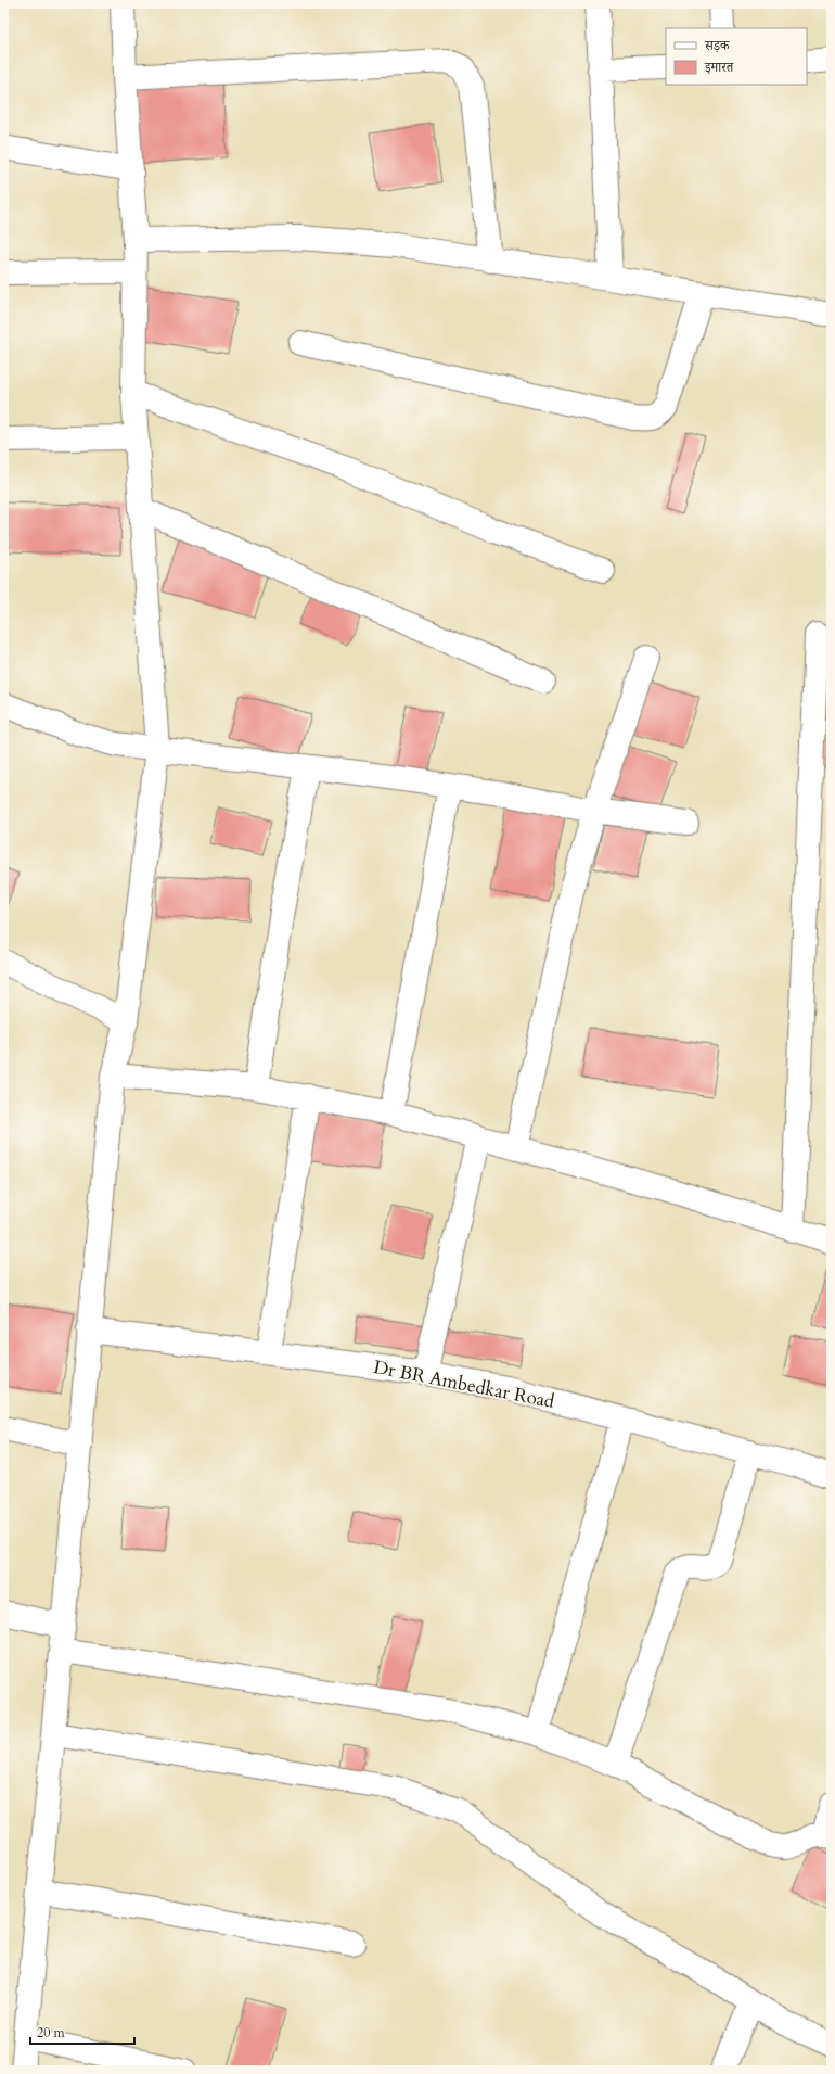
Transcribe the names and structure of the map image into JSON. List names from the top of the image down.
{
  "streets": {
    "street": ["Dr BR Ambedkar Road"]
  },
  "legend": ["सड़क", "इमारत"],
  "scale_bar": "20 m"
}
